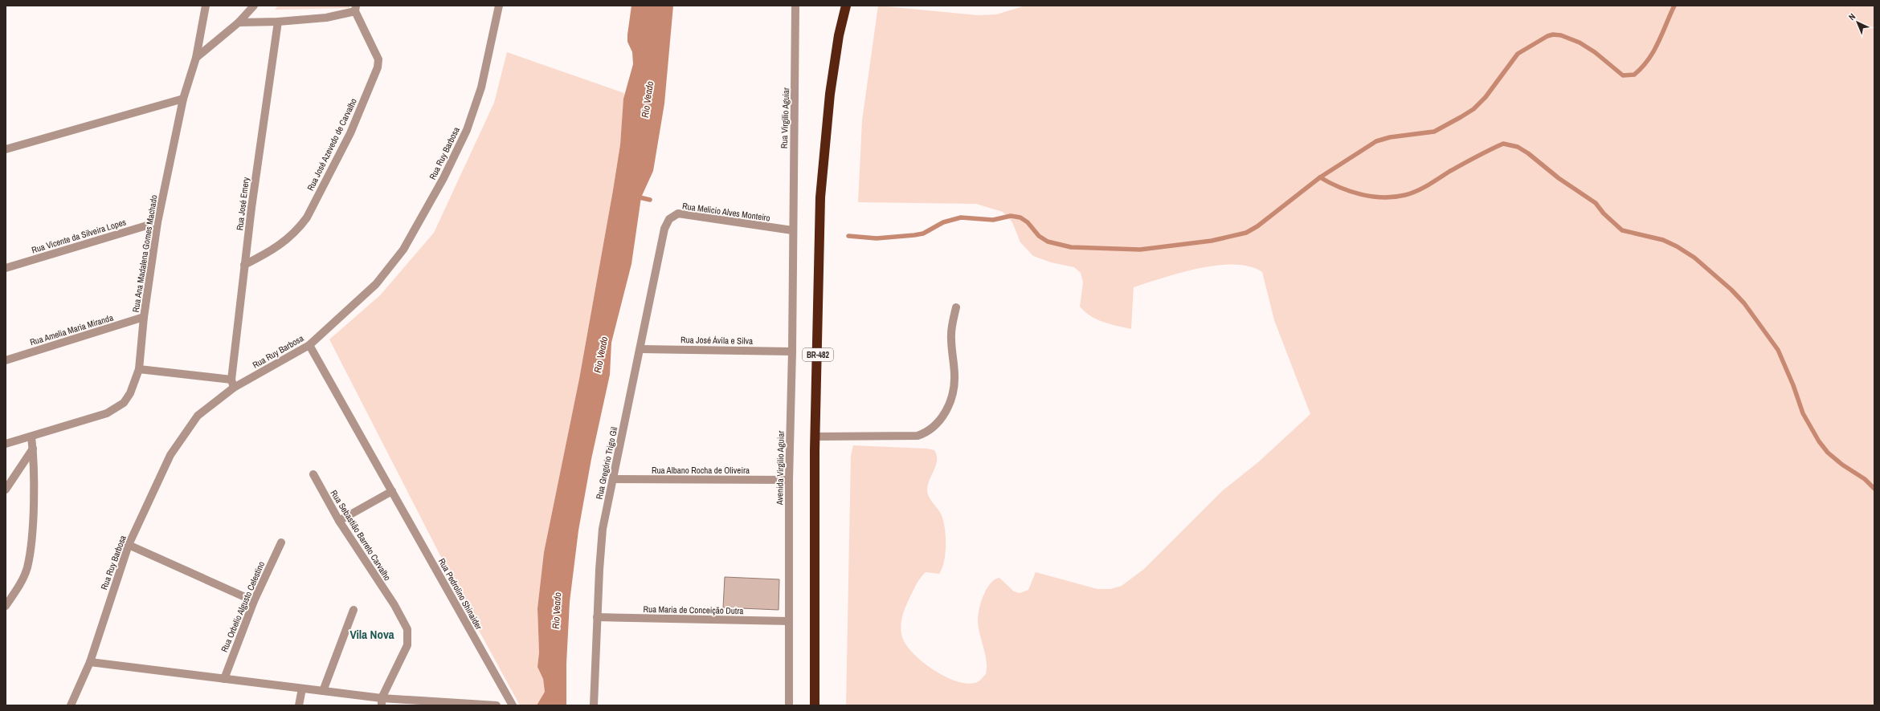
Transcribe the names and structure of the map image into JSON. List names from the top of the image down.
{
  "streets": {
    "highway": ["BR-482"],
    "street": [
      "Rua Virgilio Aguiar",
      "Rua José Azevedo de Carvalho",
      "Rua Ruy Barbosa",
      "Rua José Emery",
      "Rua Melicio Alves Monteiro",
      "Rua Vicente da Silveira Lopes",
      "Rua Ana Madalena Gomes Machado",
      "Rua Amelia Maria Miranda",
      "Rua José Ávila e Silva",
      "Rua Gregório Trigo Gil",
      "Avenida Virgilio Aguiar",
      "Rua Albano Rocha de Oliveira",
      "Rua Sebastião Barreto Carvalho",
      "Rua Pedrolino Shinaider",
      "Rua Orbelio Algusto Celestino",
      "Rua Maria de Conceição Dutra"
    ]
  },
  "crossings": [
    ["Rua Virgilio Aguiar", "Rua Melicio Alves Monteiro"],
    ["Rua Virgilio Aguiar", "Avenida Virgilio Aguiar"],
    ["Rua José Azevedo de Carvalho", "Rua José Emery"],
    ["Rua Ruy Barbosa", "Rua José Emery"],
    ["Rua Ruy Barbosa", "Rua Pedrolino Shinaider"],
    ["Rua Melicio Alves Monteiro", "Rua Gregório Trigo Gil"],
    ["Rua Melicio Alves Monteiro", "Avenida Virgilio Aguiar"],
    ["Rua Vicente da Silveira Lopes", "Rua Ana Madalena Gomes Machado"],
    ["Rua Ana Madalena Gomes Machado", "Rua Amelia Maria Miranda"],
    ["Rua José Ávila e Silva", "Rua Gregório Trigo Gil"],
    ["Rua José Ávila e Silva", "Avenida Virgilio Aguiar"],
    ["Rua Gregório Trigo Gil", "Rua Albano Rocha de Oliveira"],
    ["Rua Gregório Trigo Gil", "Rua Maria de Conceição Dutra"],
    ["Avenida Virgilio Aguiar", "Rua Albano Rocha de Oliveira"],
    ["Avenida Virgilio Aguiar", "Rua Maria de Conceição Dutra"]
  ],
  "districts": ["Vila Nova"],
  "water": ["Rio Veado"],
  "north": "top left"
}
